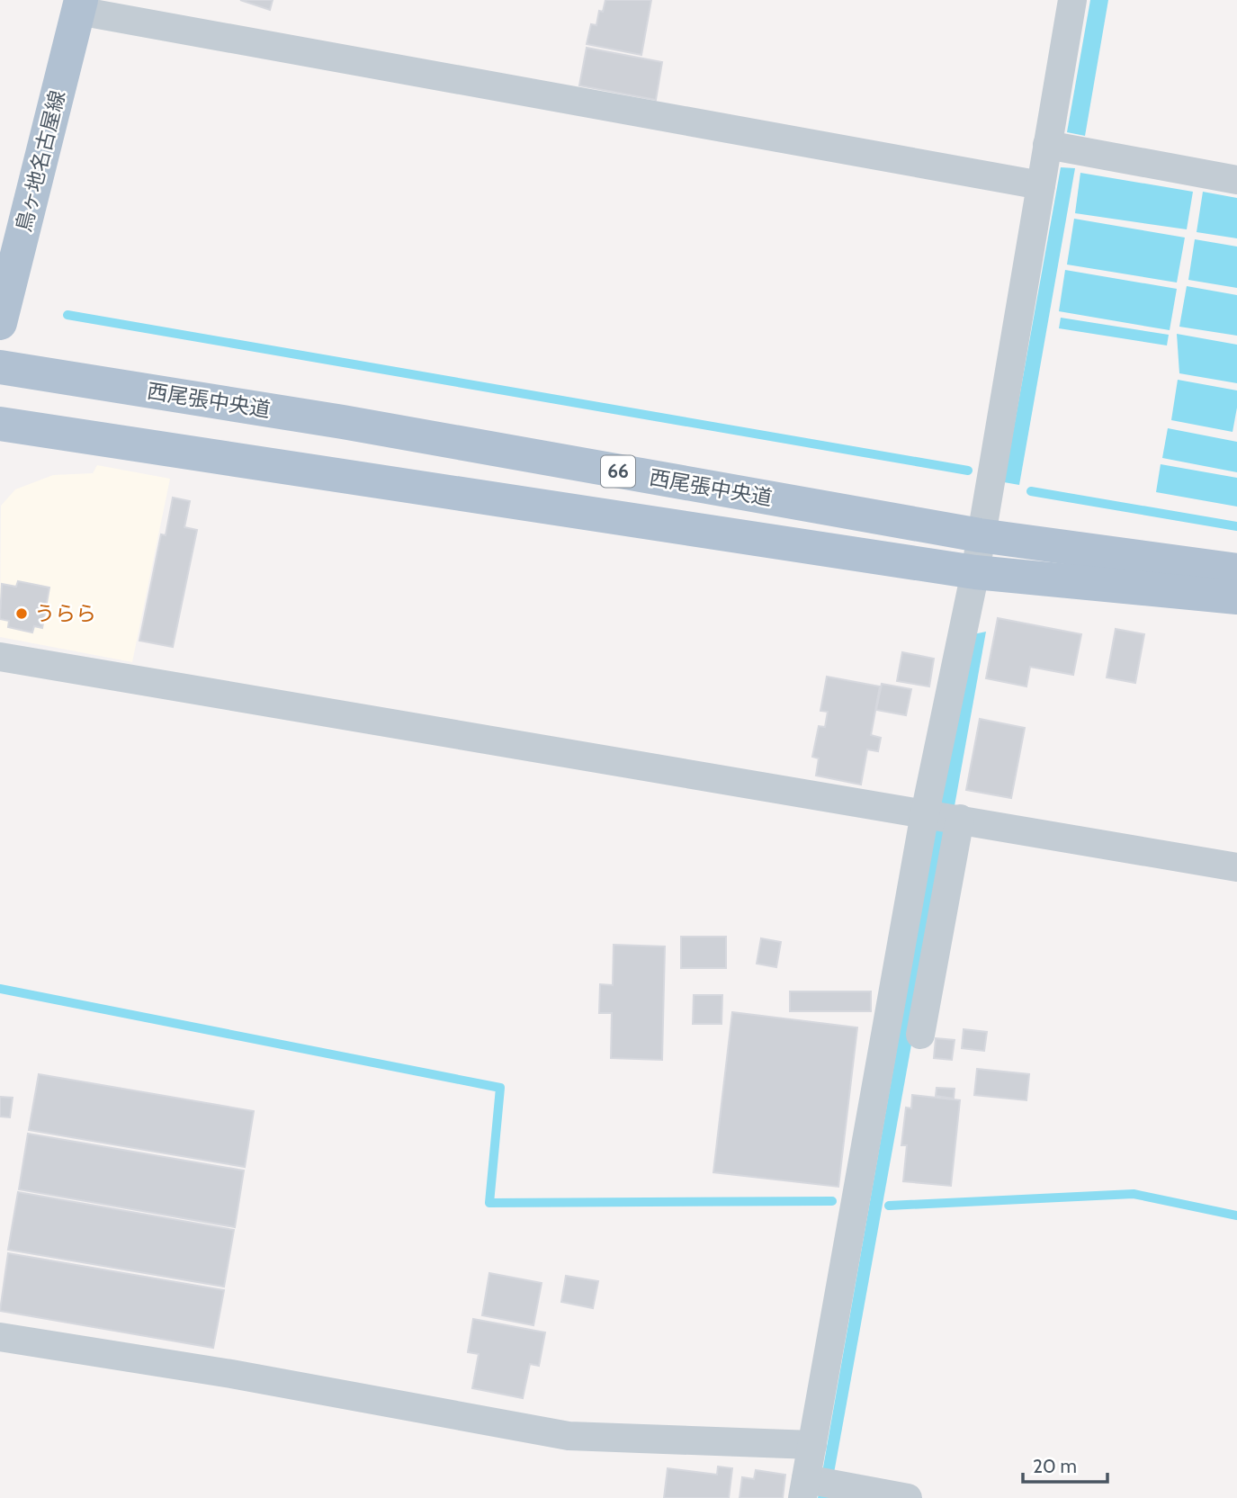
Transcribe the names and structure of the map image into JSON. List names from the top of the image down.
{
  "streets": {
    "main road": ["鳥ヶ地名古屋線", "西尾張中央道", "66"]
  },
  "places": ["うらら"],
  "scale_bar": "20 m"
}
